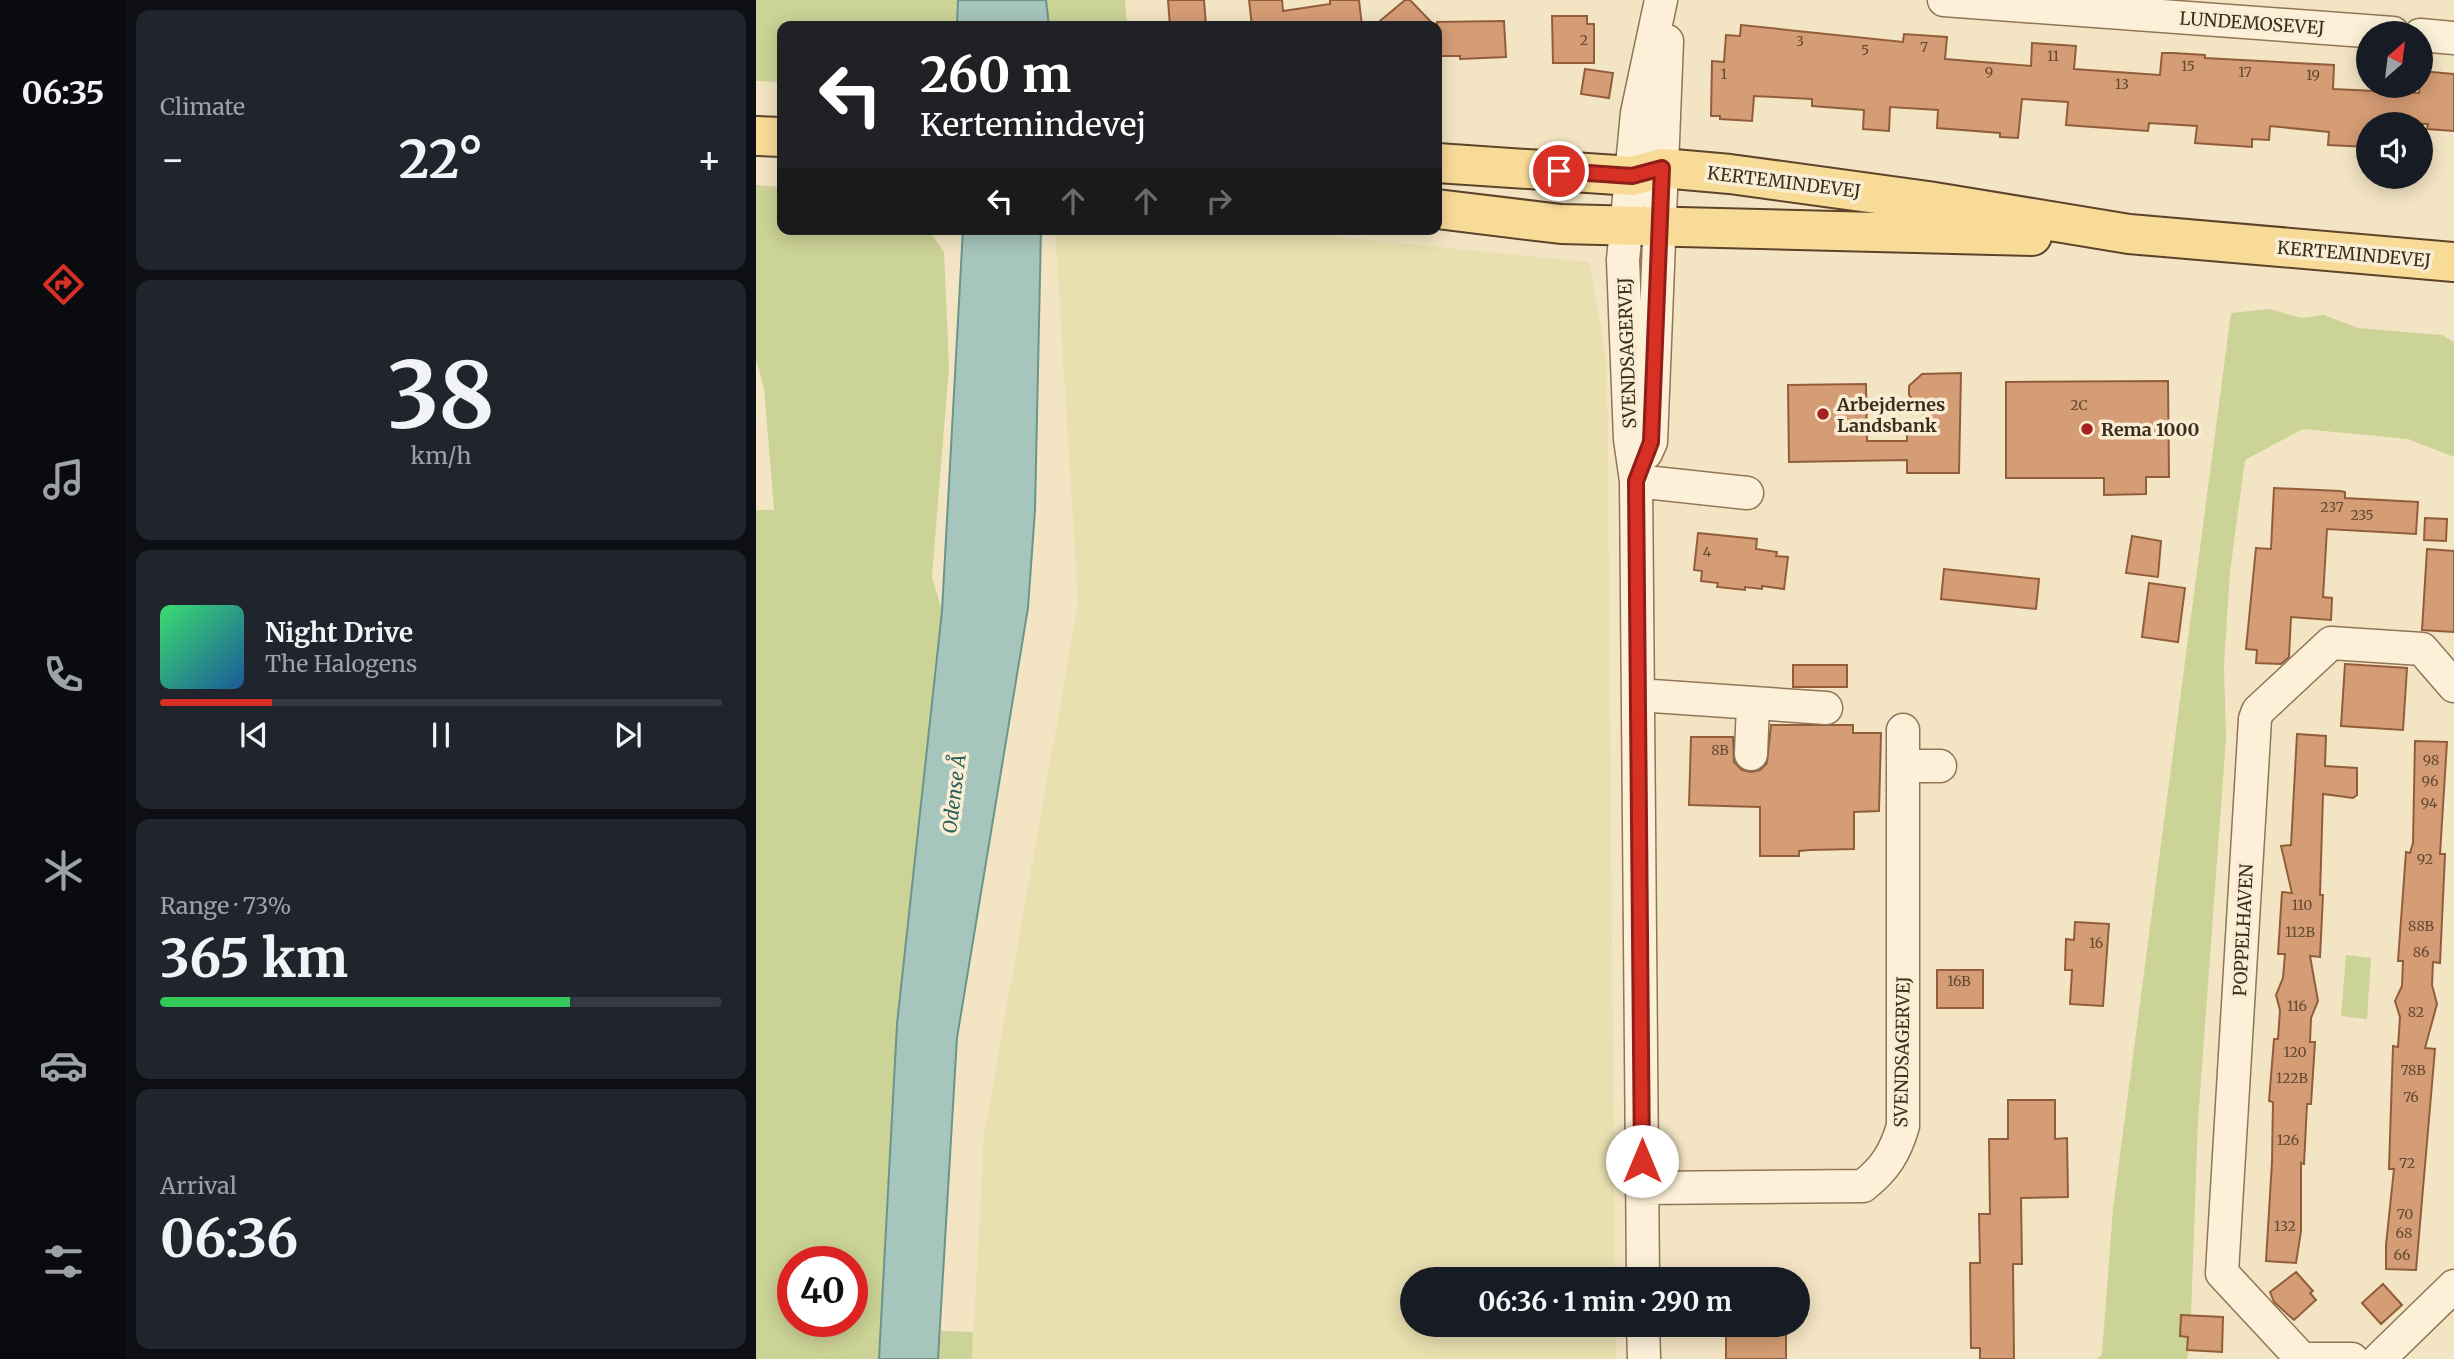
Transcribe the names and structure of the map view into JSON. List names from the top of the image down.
{
  "streets": {
    "main road": ["KERTEMINDEVEJ"],
    "street": ["LUNDEMOSEVEJ", "SVENDSAGERVEJ", "POPPELHAVEN"]
  },
  "crossings": [
    ["KERTEMINDEVEJ", "SVENDSAGERVEJ"]
  ],
  "water": ["Odense Å"],
  "places": ["Arbejdernes Landsbank", "Rema 1000"],
  "house_numbers": [
    "2",
    "3",
    "7",
    "5",
    "11",
    "15",
    "9",
    "17",
    "1",
    "19",
    "13",
    "2C",
    "237",
    "235",
    "4",
    "8B",
    "98",
    "96",
    "94",
    "92",
    "110",
    "88B",
    "112B",
    "16",
    "86",
    "16B",
    "116",
    "82",
    "120",
    "78B",
    "122B",
    "76",
    "126",
    "72",
    "70",
    "132",
    "68",
    "66"
  ],
  "north": "top right",
  "page": {
    "tabs": "06:35",
    "tile": [
      "Climate",
      ["38", "km/h"],
      ["Range · 73%", "365 km"],
      ["Arrival", "06:36"]
    ],
    "turn": ["260 m", "Kertemindevej"],
    "heat": ["−", "22°", "+"],
    "song": ["Night Drive", "The Halogens"],
    "limit": "40",
    "trip": "06:36 · 1 min · 290 m"
  }
}
